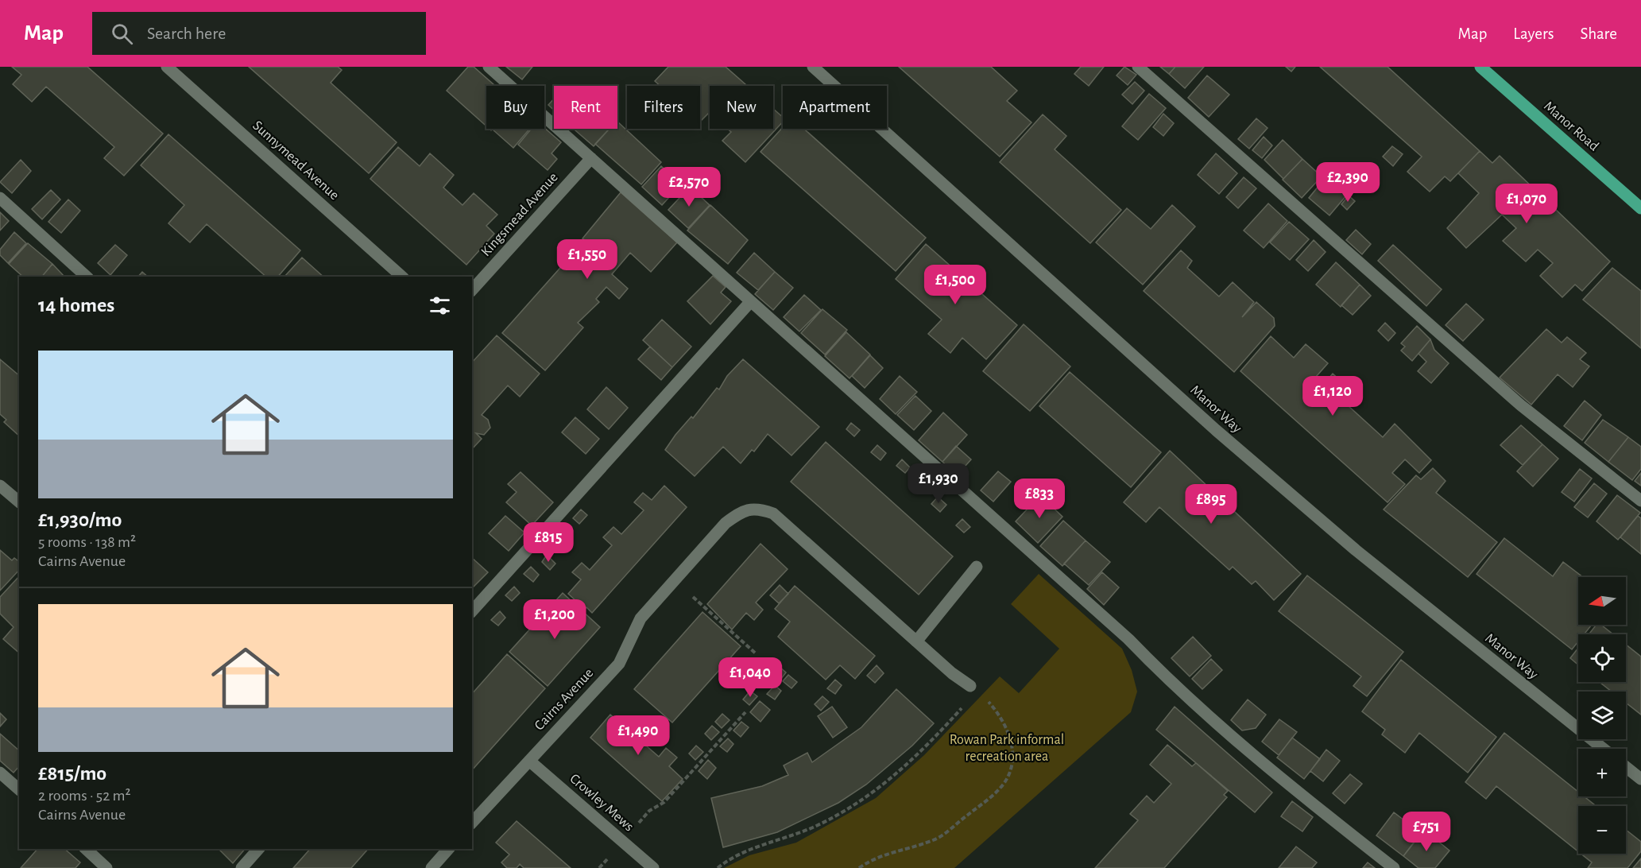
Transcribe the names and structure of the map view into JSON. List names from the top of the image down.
{
  "streets": {
    "main road": ["Manor Road"],
    "street": [
      "Sunnymead Avenue",
      "Kingsmead Avenue",
      "Manor Way",
      "Cairns Avenue",
      "Crowley Mews"
    ]
  },
  "crossings": [
    ["Cairns Avenue", "Crowley Mews"]
  ],
  "parks": ["Rowan Park informal recreation area"],
  "north": "left",
  "page": {
    "header": "Map",
    "search": "Search here",
    "nav": ["Map", "Layers", "Share"],
    "chip": [
      "Buy",
      "Rent",
      "Filters",
      "New",
      "Apartment"
    ],
    "price": [
      "£2,390",
      "£2,570",
      "£1,070",
      "£1,550",
      "£1,500",
      "£1,120",
      "£1,930",
      "£833",
      "£895",
      "£815",
      "£1,200",
      "£1,040",
      "£1,490",
      "£751"
    ],
    "heading": "14 homes",
    "list": [
      {
        "name": "£1,930/mo",
        "note": "5 rooms · 138 m² · Cairns Avenue"
      },
      {
        "name": "£815/mo",
        "note": "2 rooms · 52 m² · Cairns Avenue"
      }
    ],
    "map_buttons": ["+", "−"]
  }
}
